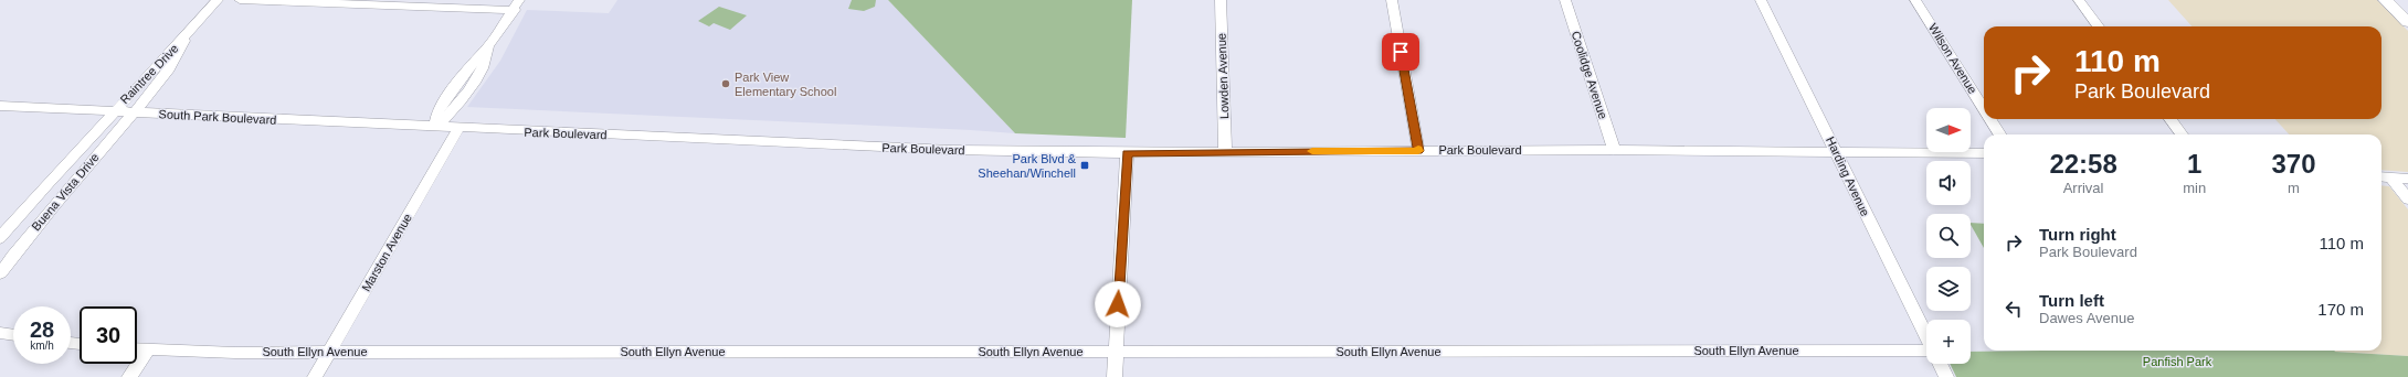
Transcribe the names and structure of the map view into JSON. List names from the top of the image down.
{
  "streets": {
    "street": [
      "Wilson Avenue",
      "Raintree Drive",
      "Coolidge Avenue",
      "Lowden Avenue",
      "South Park Boulevard",
      "Park Boulevard",
      "Harding Avenue",
      "Buena Vista Drive",
      "Marston Avenue",
      "South Ellyn Avenue"
    ]
  },
  "crossings": [
    ["Raintree Drive", "South Park Boulevard"],
    ["Raintree Drive", "Buena Vista Drive"],
    ["Coolidge Avenue", "Park Boulevard"],
    ["Lowden Avenue", "Park Boulevard"],
    ["South Park Boulevard", "Park Boulevard"],
    ["South Park Boulevard", "Buena Vista Drive"],
    ["Park Boulevard", "Harding Avenue"],
    ["Park Boulevard", "Marston Avenue"],
    ["Marston Avenue", "South Ellyn Avenue"]
  ],
  "parks": ["Panfish Park"],
  "places": {
    "other": ["Park View Elementary School"],
    "transit": ["Park Blvd & Sheehan/Winchell"]
  },
  "north": "right",
  "page": {
    "turn": ["110 m", "Park Boulevard"],
    "map_buttons": "+",
    "eta": [
      "22:58",
      "Arrival",
      "1",
      "min",
      "370",
      "m"
    ],
    "list": [
      {
        "name": "Turn right",
        "note": "Park Boulevard",
        "value": "110 m"
      },
      {
        "name": "Turn left",
        "note": "Dawes Avenue",
        "value": "170 m"
      }
    ],
    "speed": "28 km/h",
    "limit": "30"
  }
}
